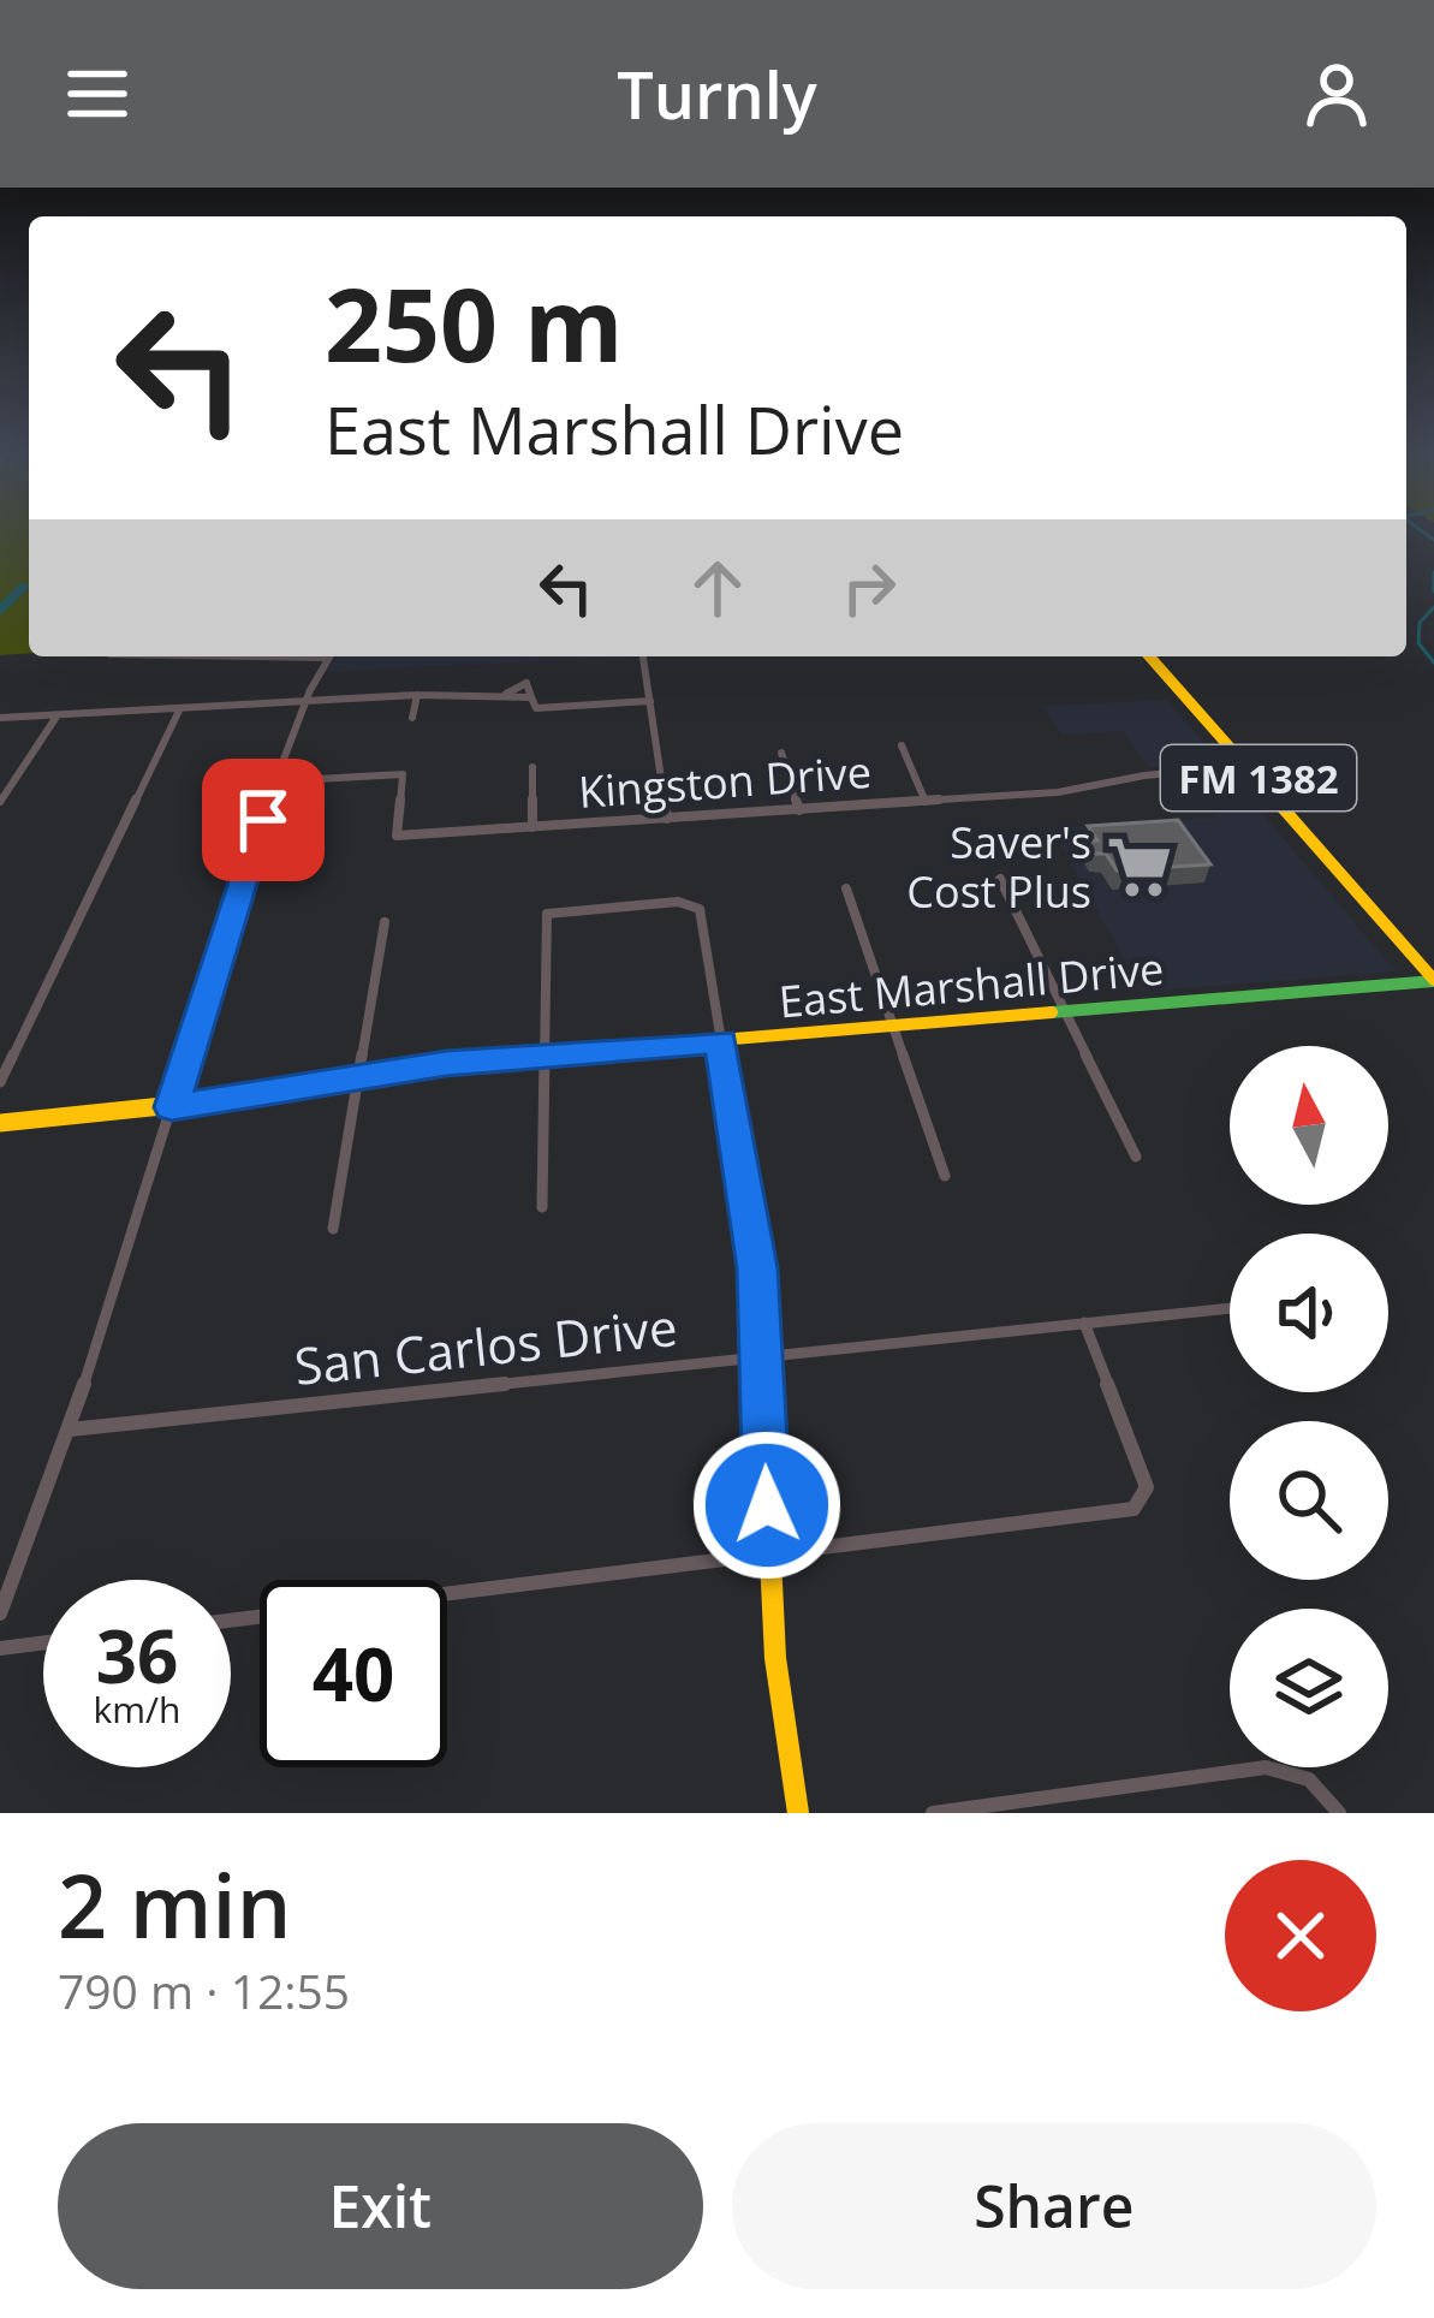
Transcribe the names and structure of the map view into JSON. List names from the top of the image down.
{
  "streets": {
    "main road": ["FM 1382", "East Marshall Drive"],
    "street": ["Kingston Drive", "San Carlos Drive"]
  },
  "crossings": [
    ["FM 1382", "Kingston Drive"],
    ["FM 1382", "East Marshall Drive"]
  ],
  "places": {
    "supermarket": ["Saver's Cost Plus"]
  },
  "north": "top",
  "page": {
    "header": "Turnly",
    "turn": ["250 m", "East Marshall Drive"],
    "speed": "36 km/h",
    "limit": "40",
    "heading": ["2 min", "790 m · 12:55"],
    "buttons": ["Exit", "Share"]
  }
}
